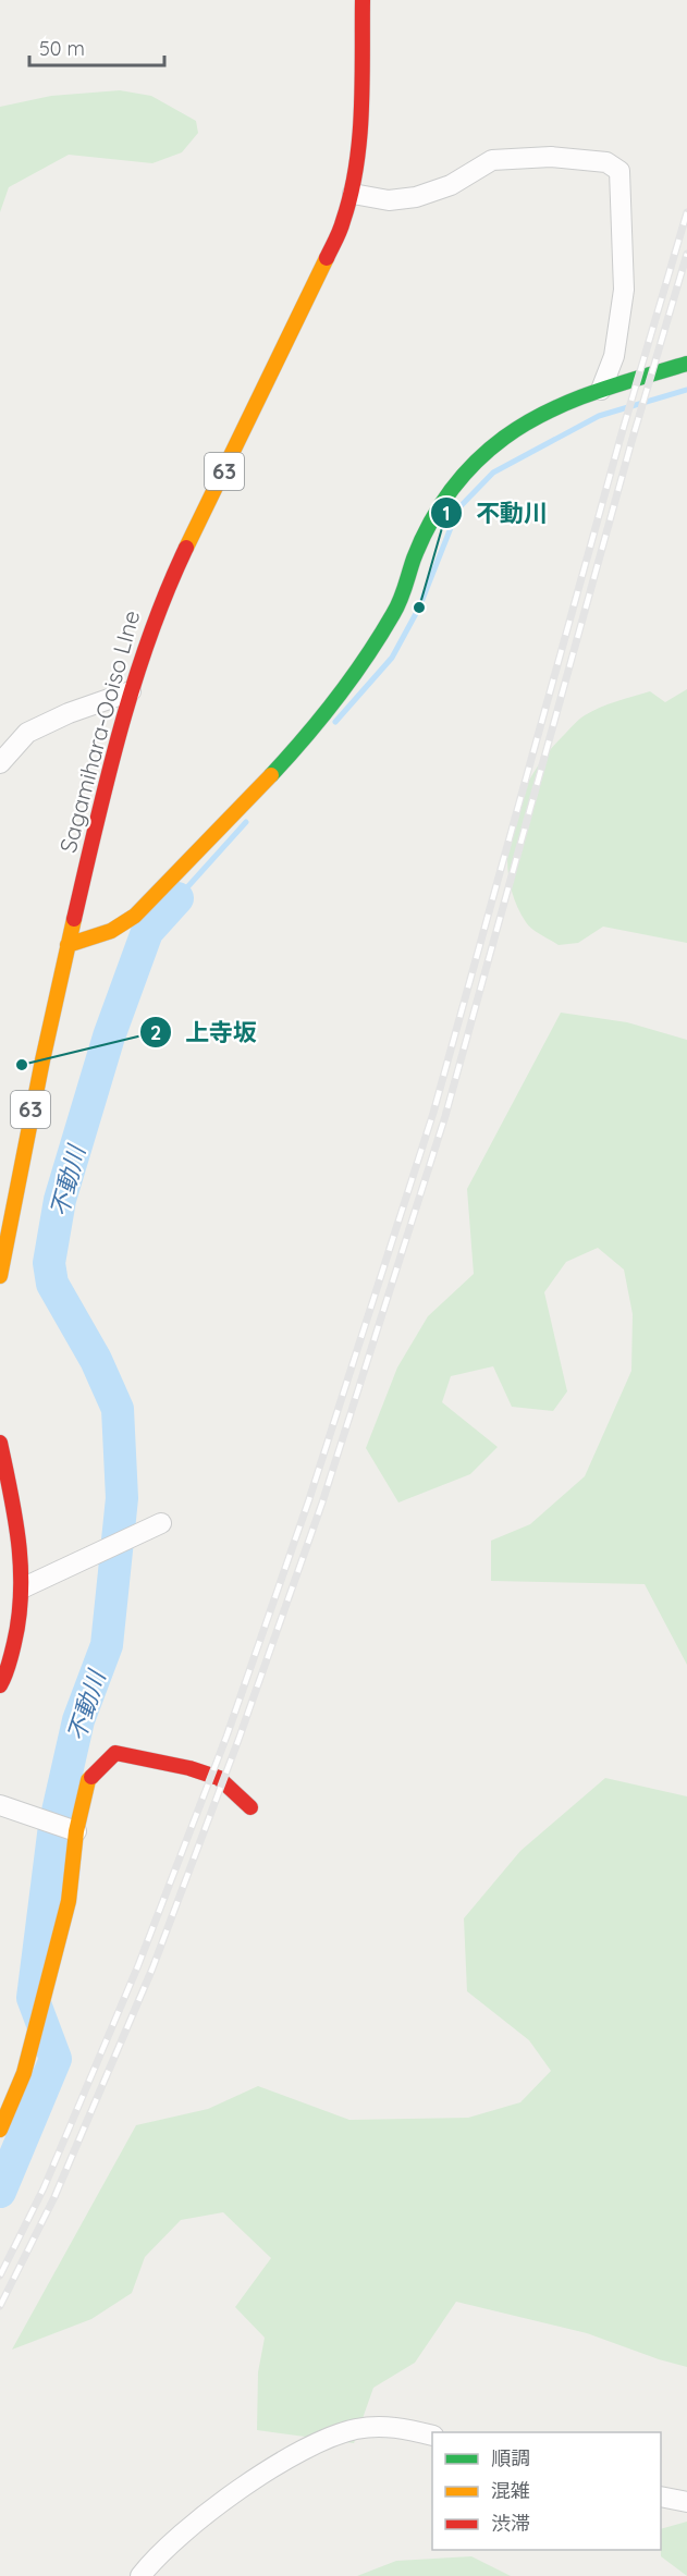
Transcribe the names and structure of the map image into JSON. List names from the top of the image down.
{
  "streets": {
    "main road": ["63", "Sagamihara-Ooiso LIne"]
  },
  "water": ["不動川"],
  "places": ["不動川", "上寺坂"],
  "legend": ["順調", "混雑", "渋滞"],
  "scale_bar": "50 m"
}
